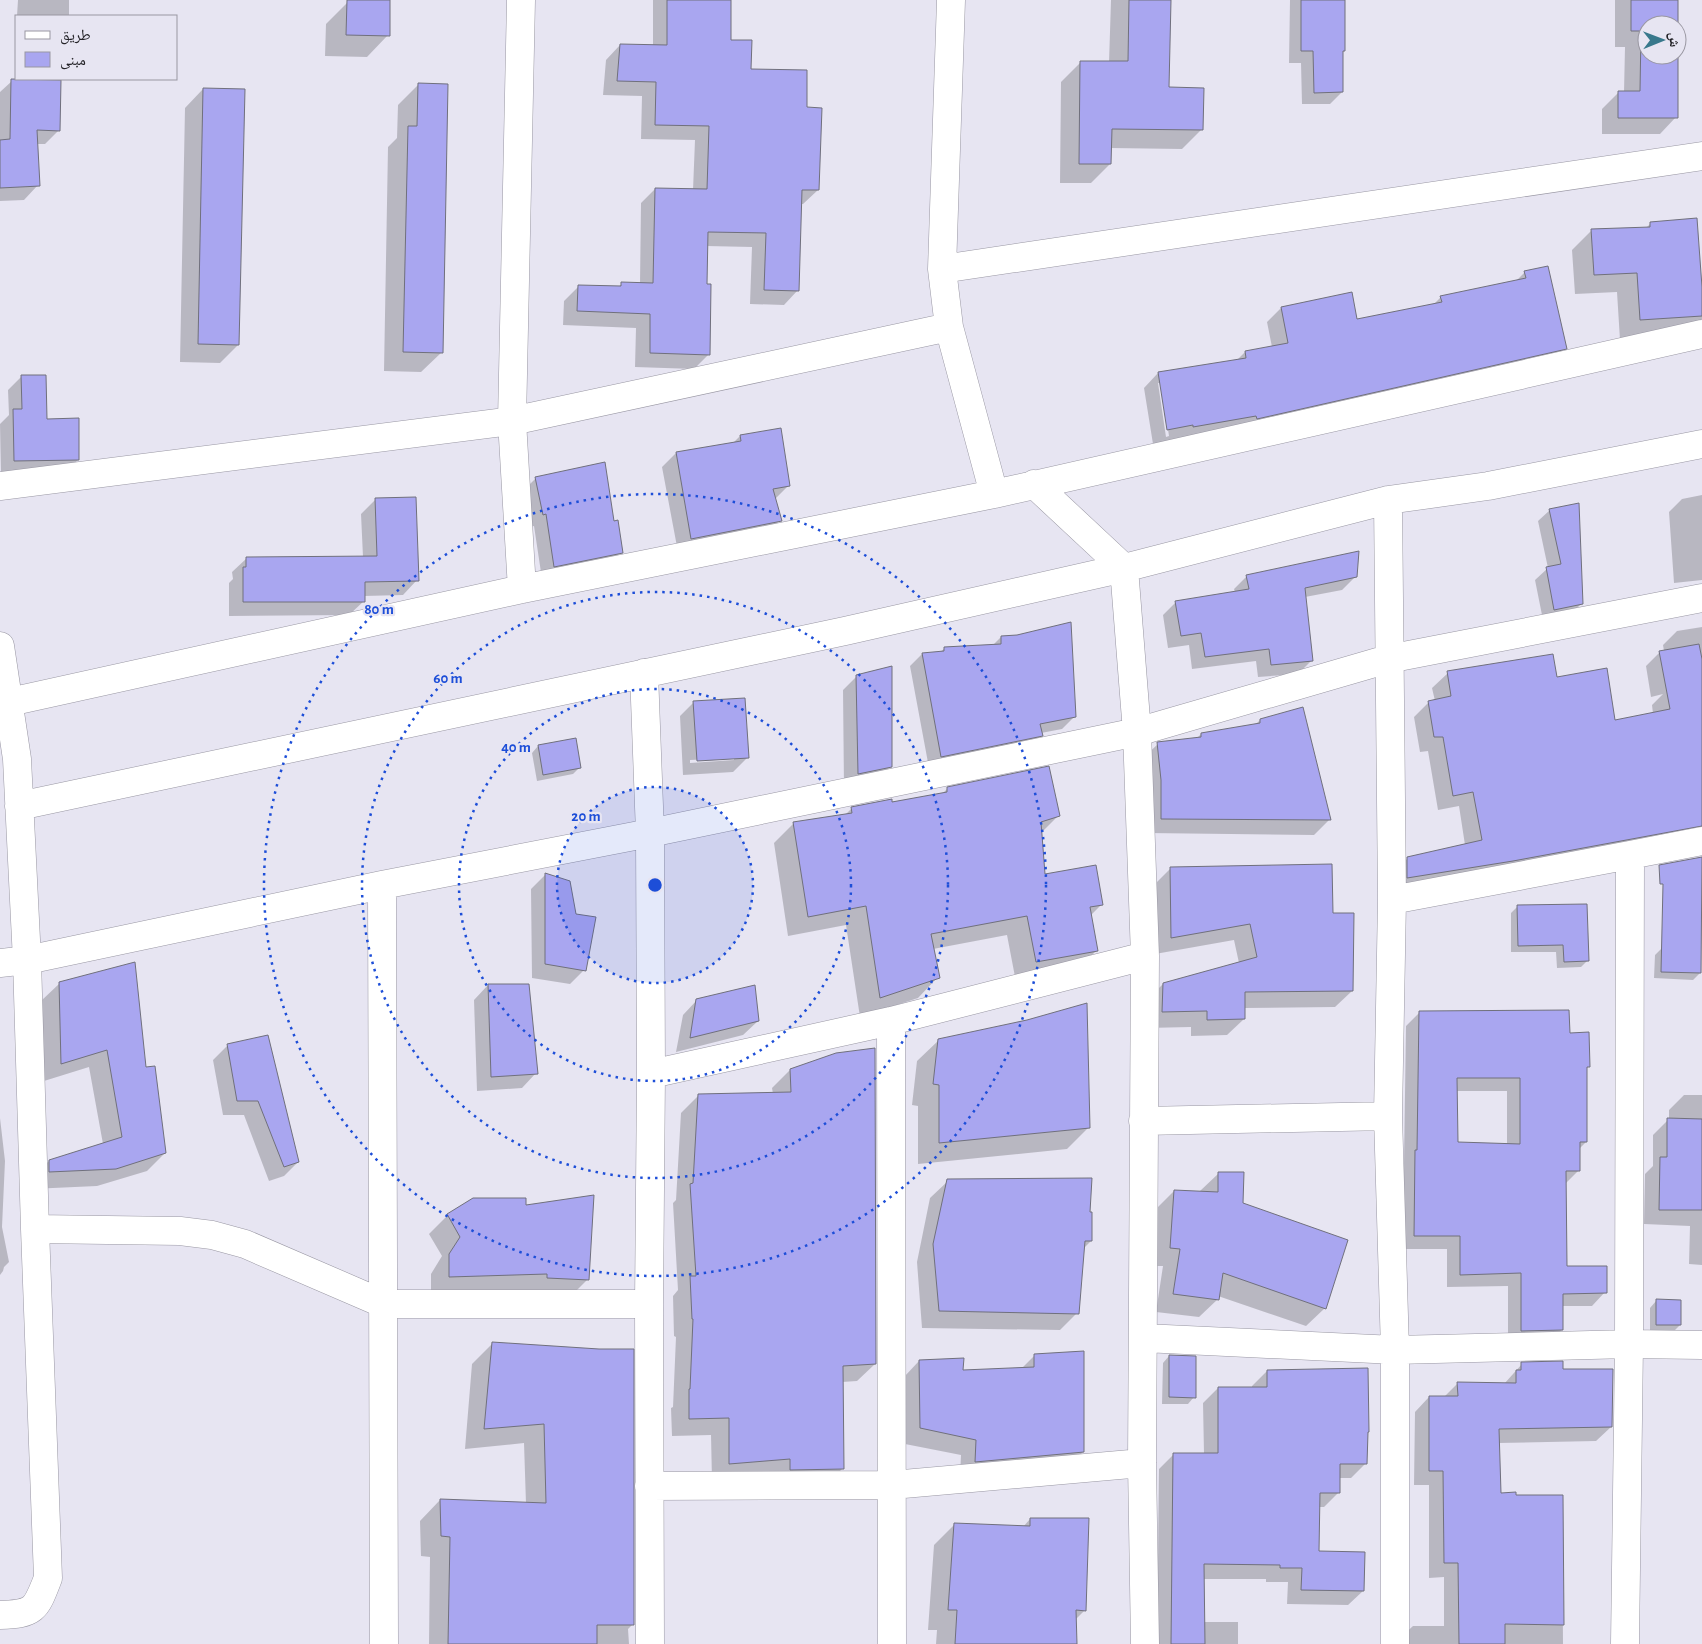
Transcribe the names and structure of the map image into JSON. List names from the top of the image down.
{
  "legend": ["طريق", "مبنى"],
  "north": "right",
  "rings": [
    "80 m",
    "60 m",
    "40 m",
    "20 m"
  ]
}
